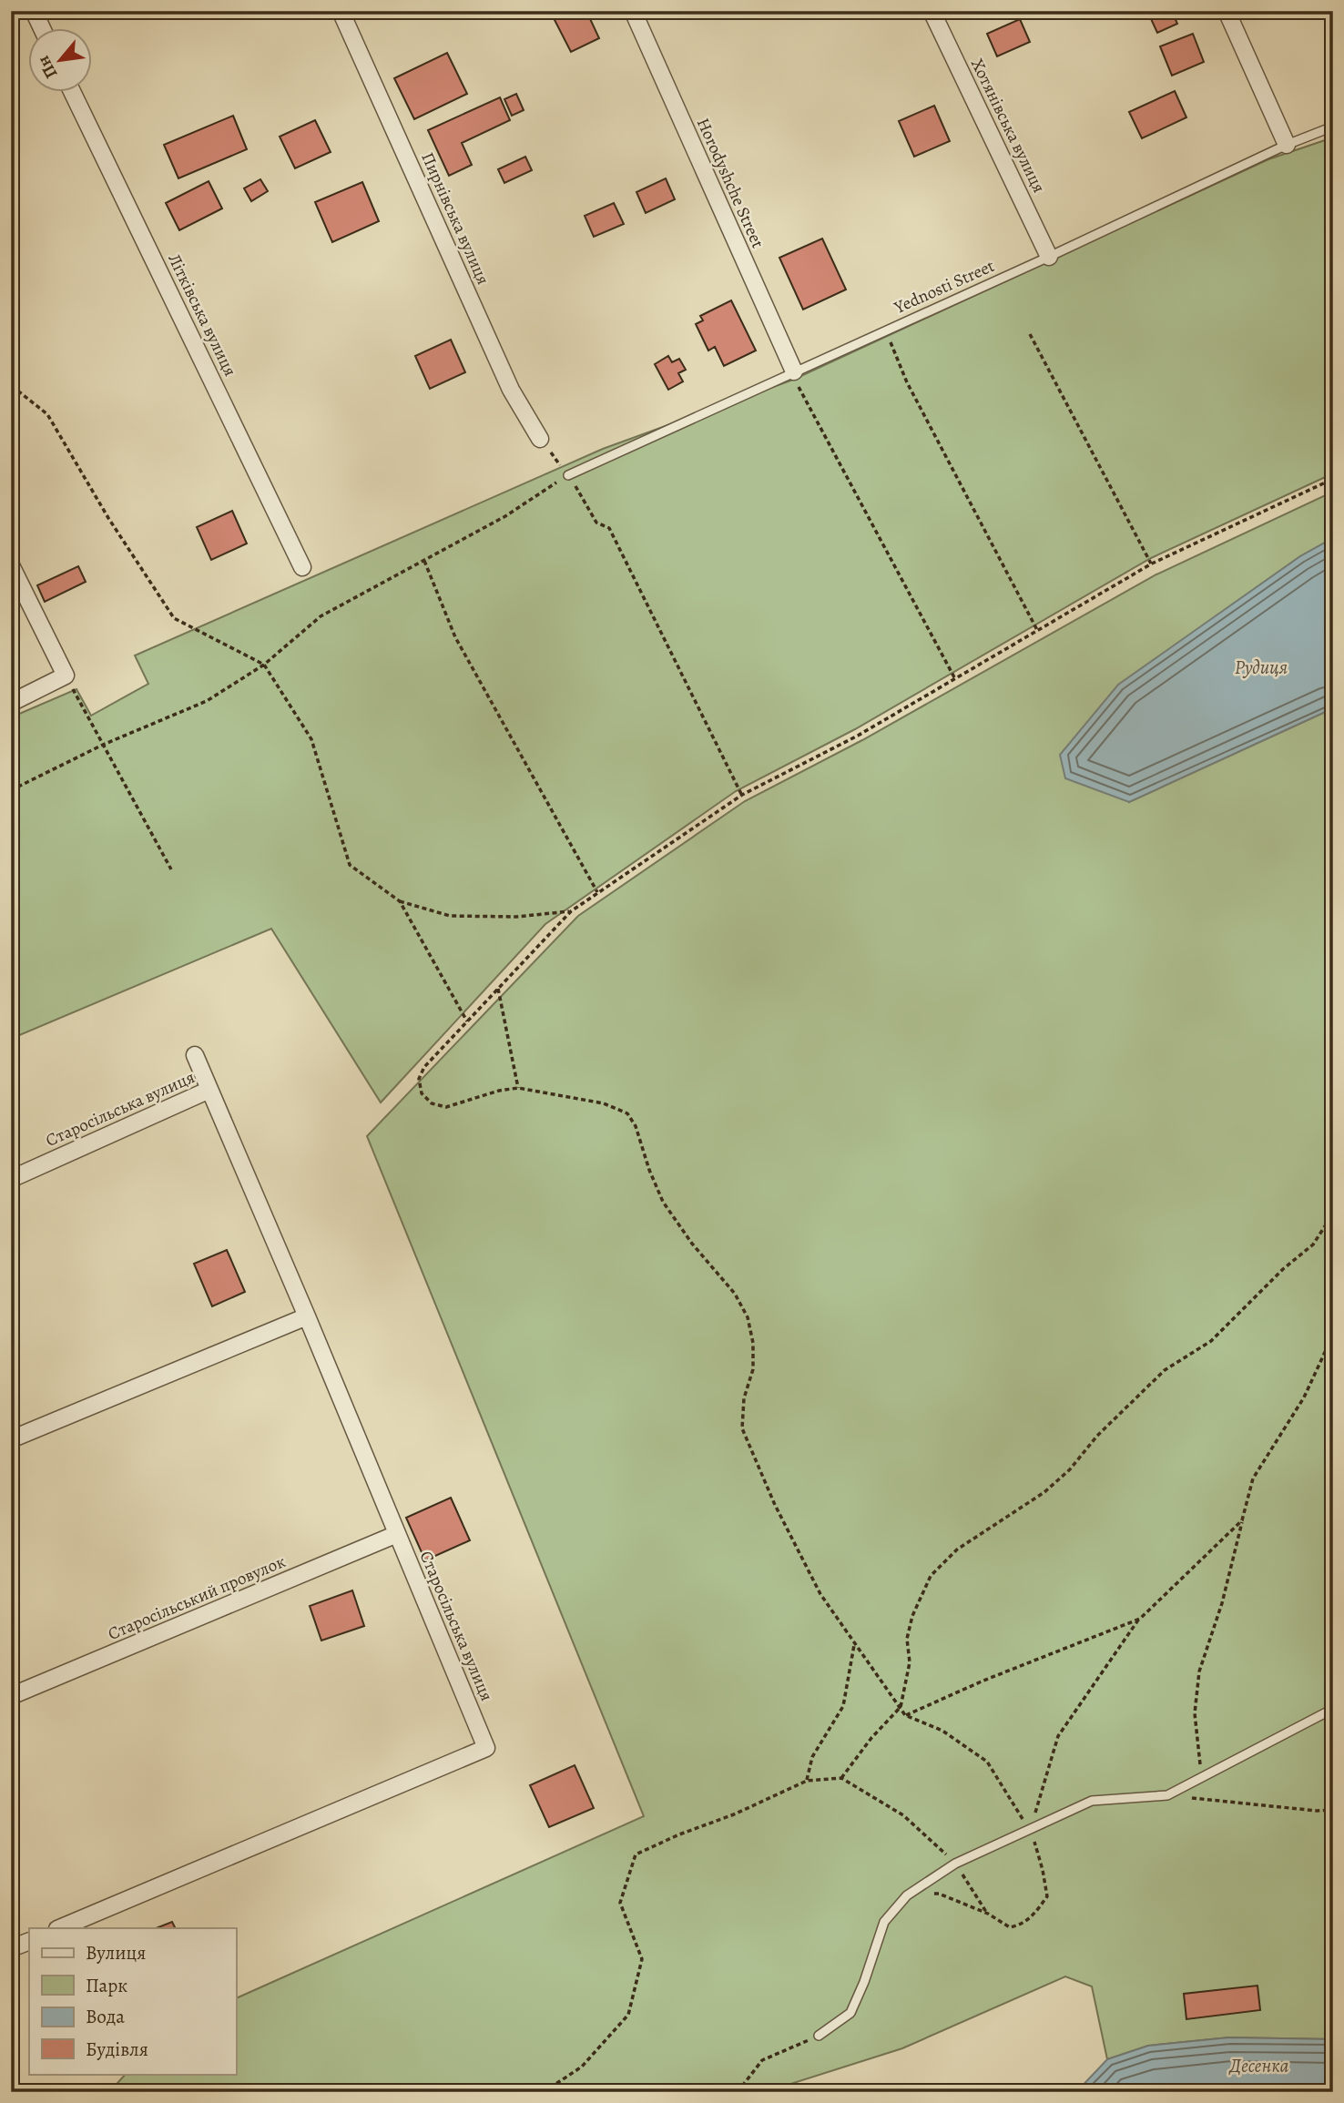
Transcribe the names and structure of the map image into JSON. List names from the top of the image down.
{
  "streets": {
    "street": [
      "Хотянівська вулиця",
      "Horodyshche Street",
      "Пирнівська вулиця",
      "Літківська вулиця",
      "Старосільська вулиця",
      "Старосільський провулок"
    ],
    "lane": ["Yednosti Street"]
  },
  "crossings": [
    ["Хотянівська вулиця", "Yednosti Street"],
    ["Horodyshche Street", "Yednosti Street"],
    ["Старосільська вулиця", "Старосільський провулок"]
  ],
  "water": ["Рудиця", "Десенка"],
  "legend": [
    "Вулиця",
    "Парк",
    "Вода",
    "Будівля"
  ],
  "north": "bottom left"
}
